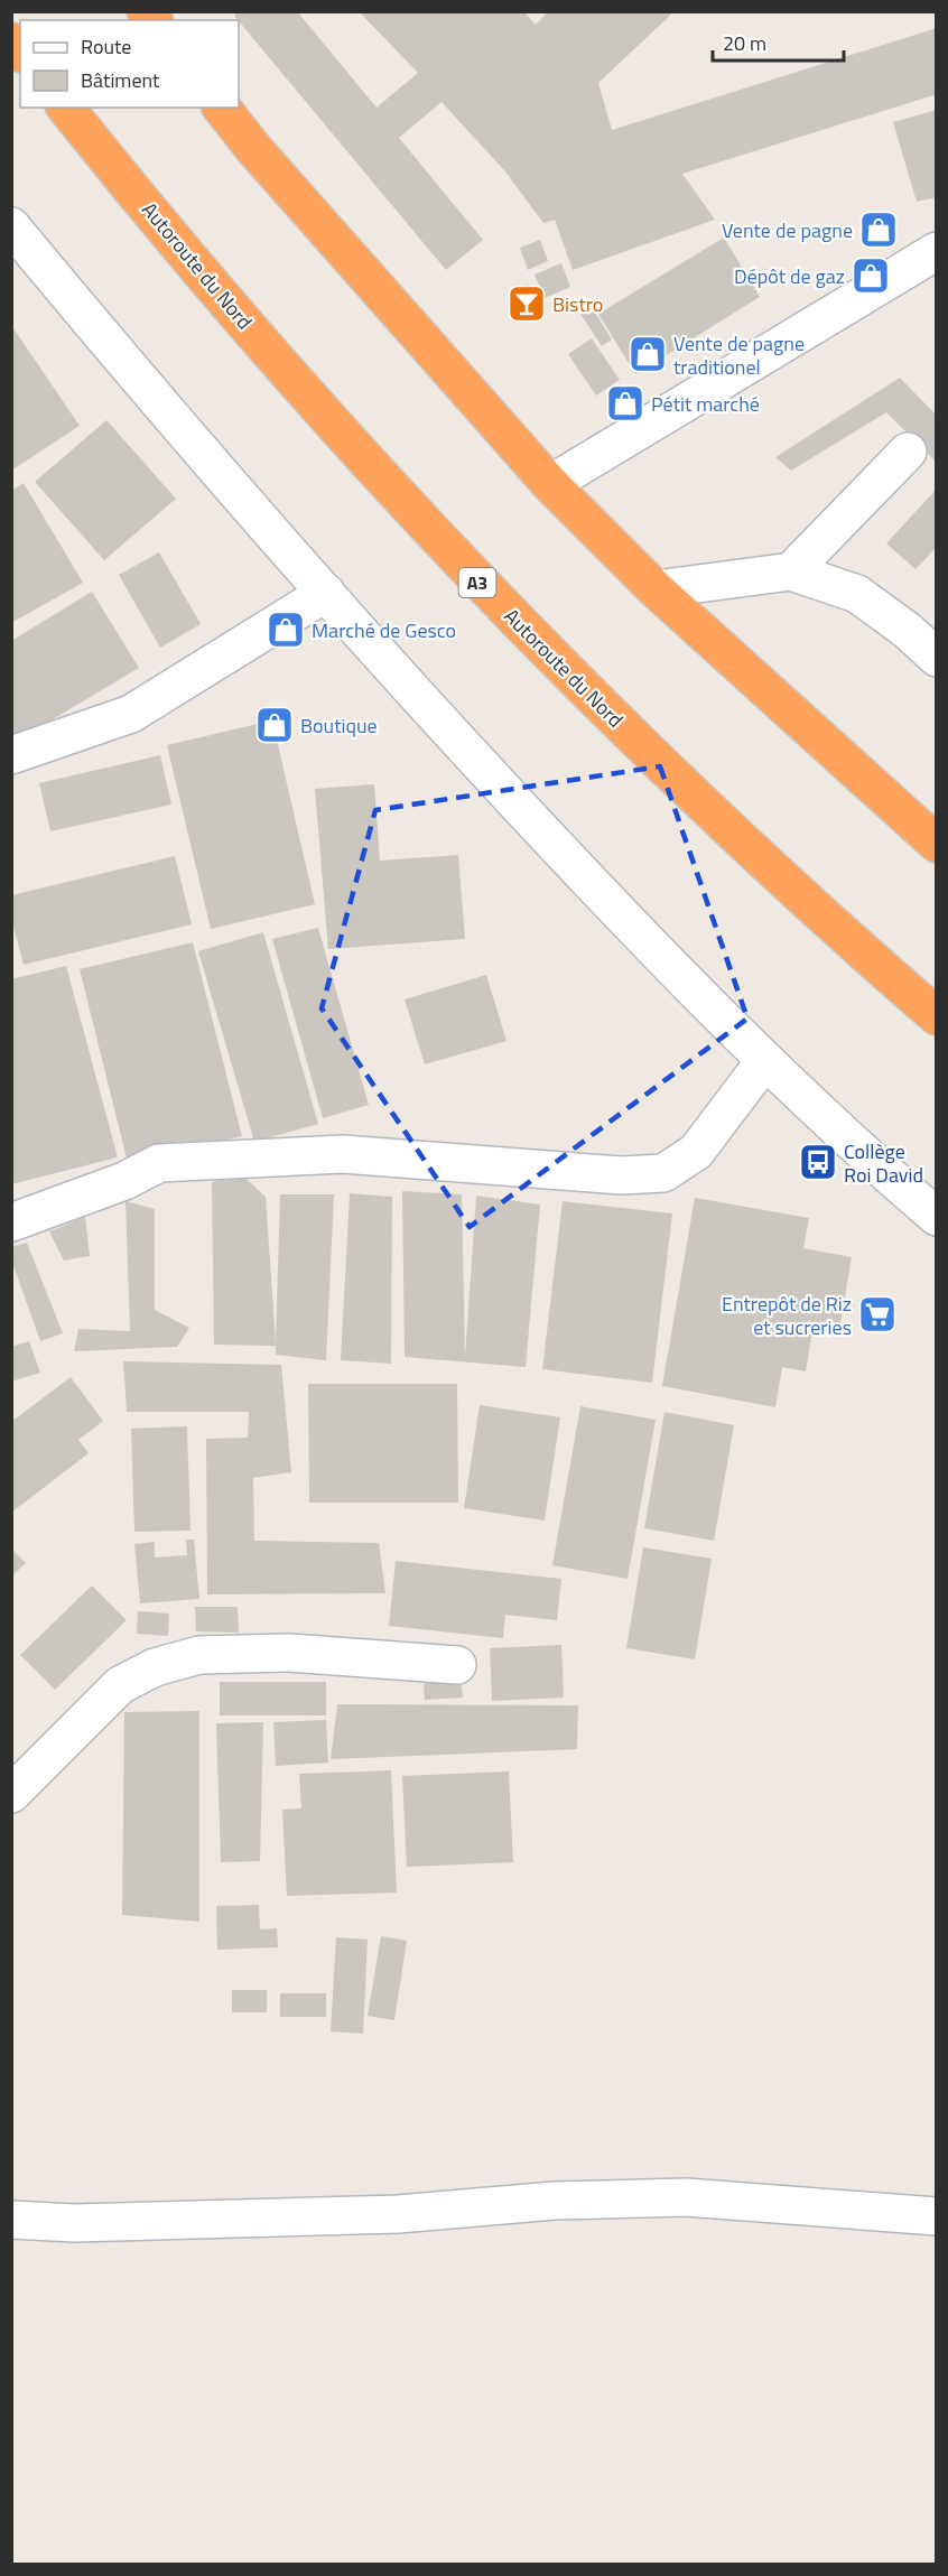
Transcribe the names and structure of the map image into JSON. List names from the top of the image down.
{
  "streets": {
    "highway": ["Autoroute du Nord", "A3"]
  },
  "places": {
    "shop": [
      "Vente de pagne",
      "Dépôt de gaz",
      "Vente de pagne traditionel",
      "Pétit marché",
      "Marché de Gesco",
      "Boutique"
    ],
    "bar": ["Bistro"],
    "bus stop": ["Collège Roi David"],
    "supermarket": ["Entrepôt de Riz et sucreries"]
  },
  "legend": ["Route", "Bâtiment"],
  "scale_bar": "20 m"
}
